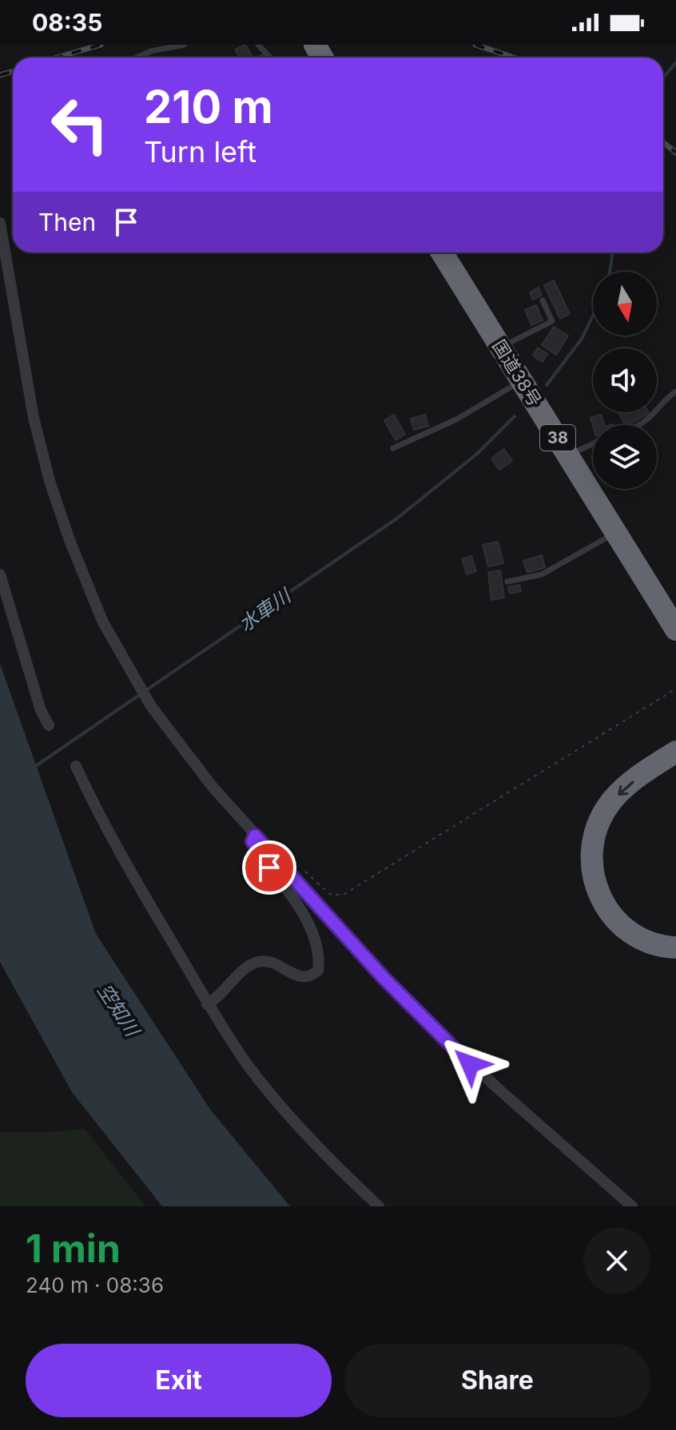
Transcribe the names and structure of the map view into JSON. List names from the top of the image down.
{
  "streets": {
    "highway": ["国道38号", "38"]
  },
  "water": ["水車川", "空知川"],
  "north": "bottom",
  "page": {
    "status": "08:35",
    "turn": ["210 m", "Turn left"],
    "then": "Then",
    "heading": ["1 min", "240 m · 08:36"],
    "buttons": ["Exit", "Share"]
  }
}
